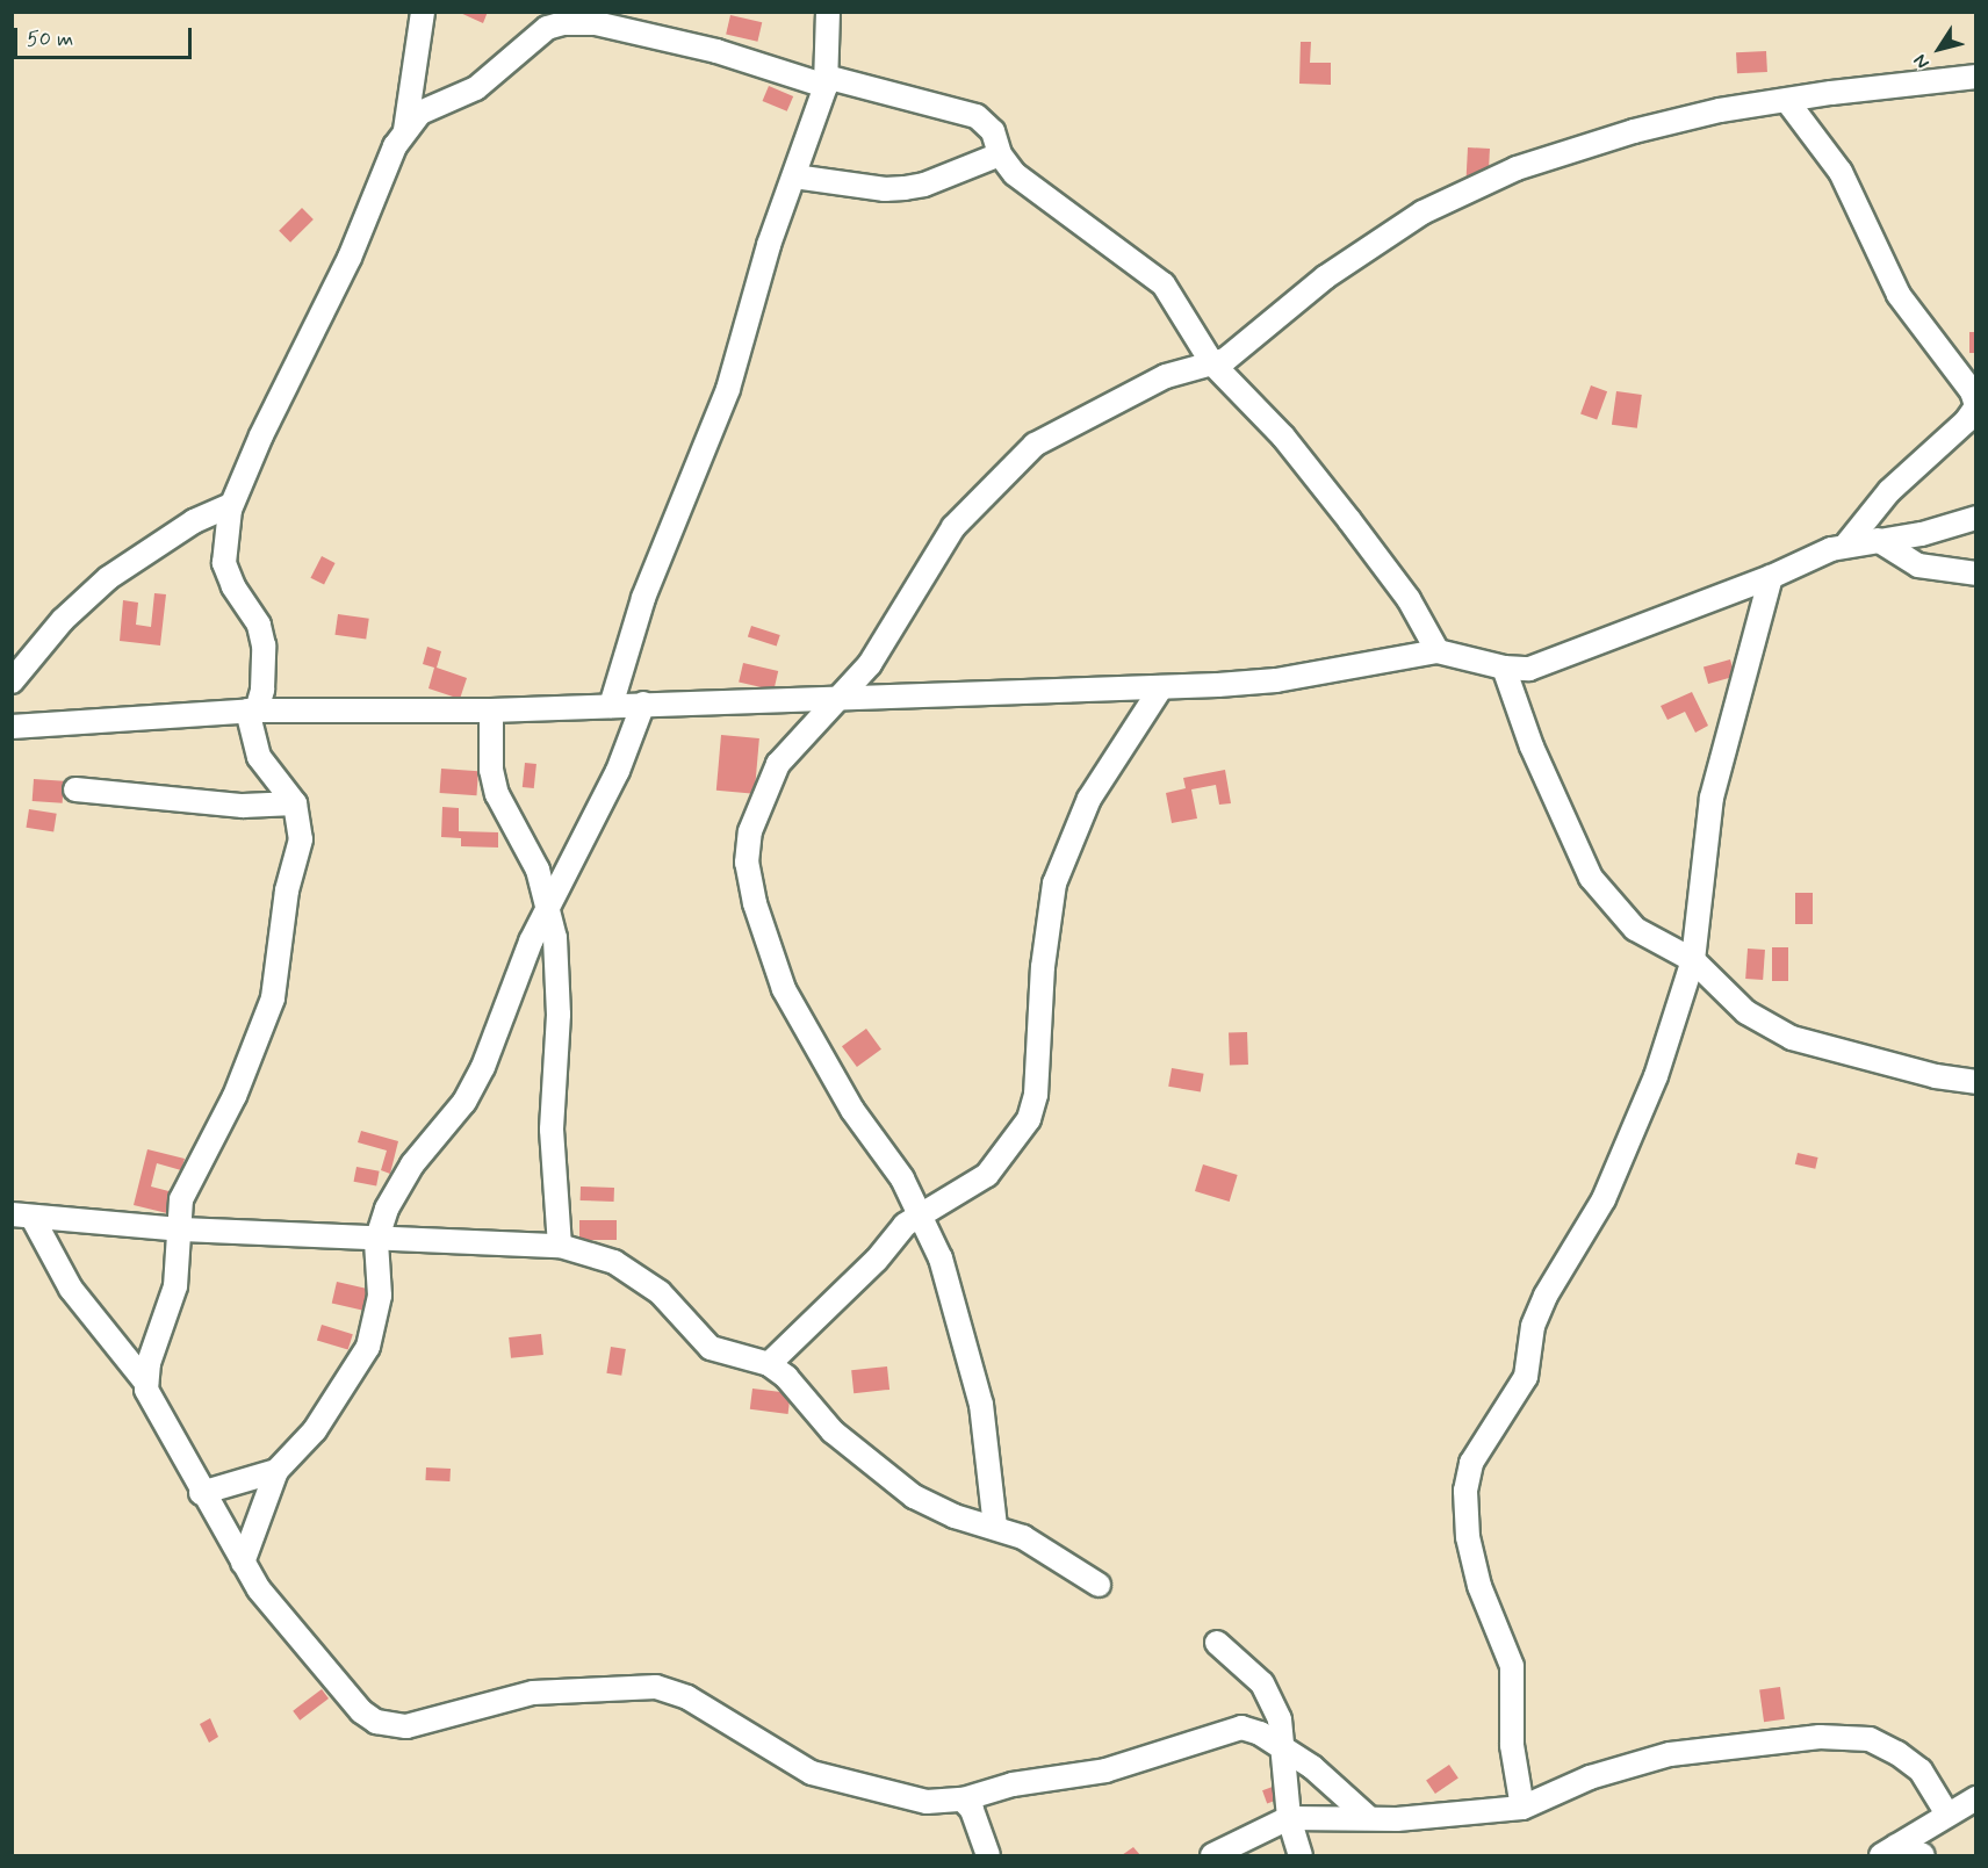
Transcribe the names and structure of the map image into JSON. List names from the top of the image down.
{
  "scale_bar": "50 m",
  "north": "bottom left"
}
